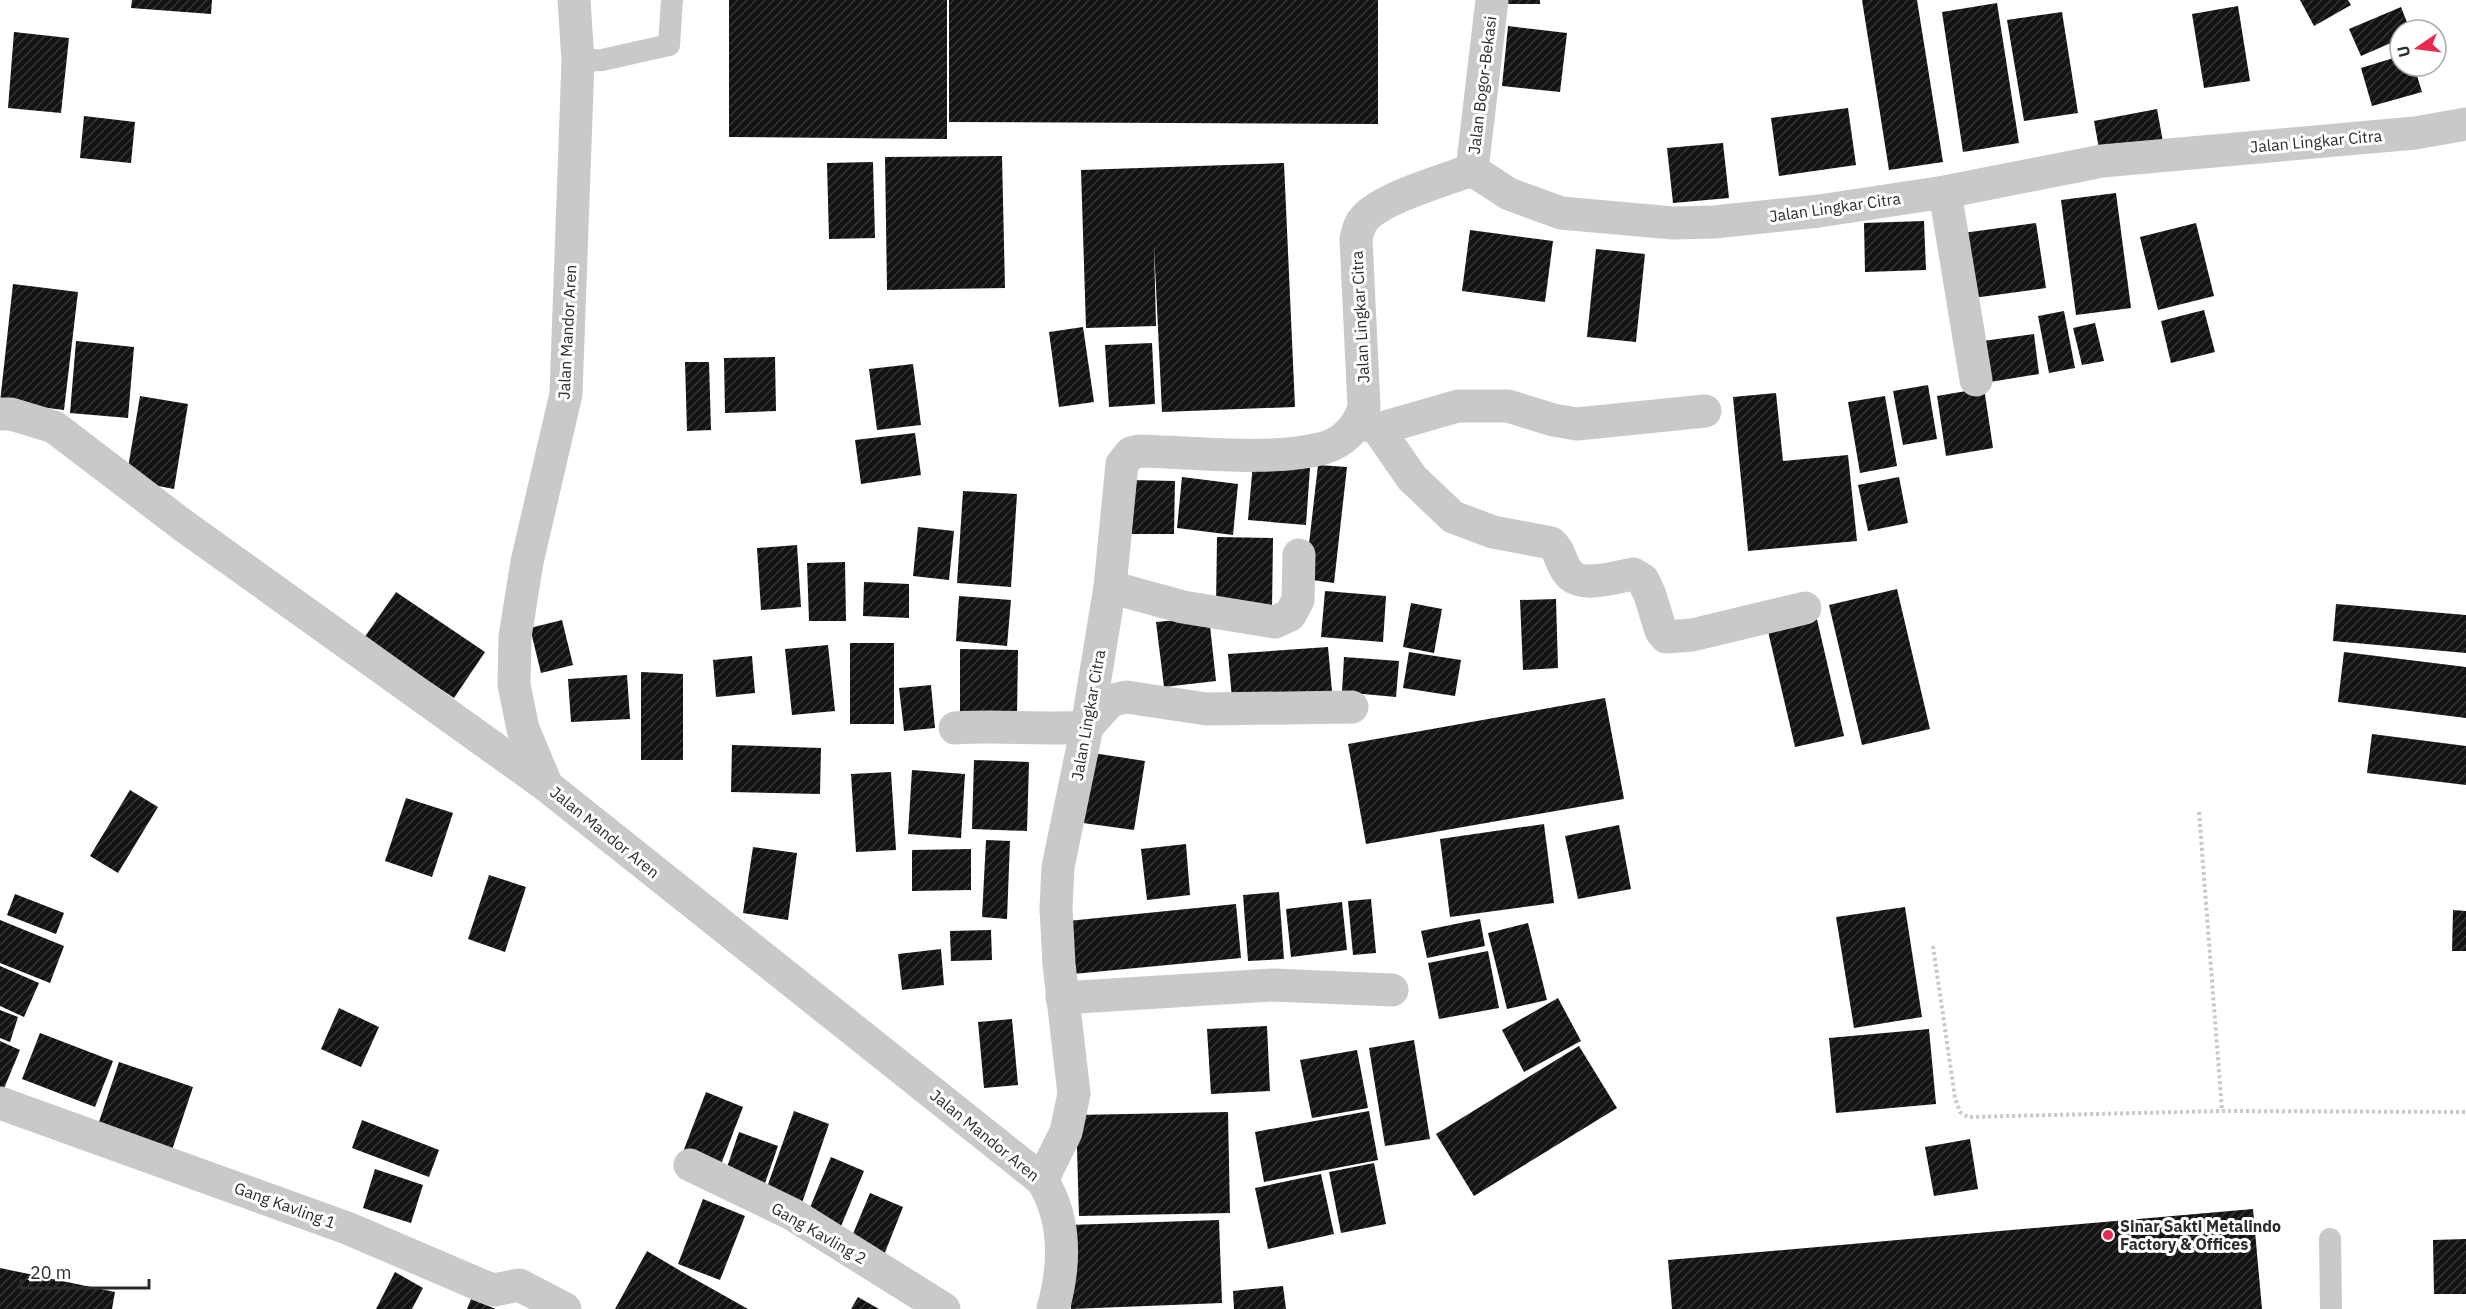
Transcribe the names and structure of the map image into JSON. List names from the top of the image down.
{
  "streets": {
    "street": [
      "Jalan Bogor-Bekasi",
      "Jalan Lingkar Citra",
      "Jalan Mandor Aren",
      "Gang Kavling 1",
      "Gang Kavling 2"
    ]
  },
  "crossings": [
    ["Jalan Bogor-Bekasi", "Jalan Lingkar Citra"],
    ["Jalan Lingkar Citra", "Jalan Mandor Aren"]
  ],
  "places": ["Sinar Sakti Metalindo Factory & Offices"],
  "scale_bar": "20 m",
  "north": "left"
}
